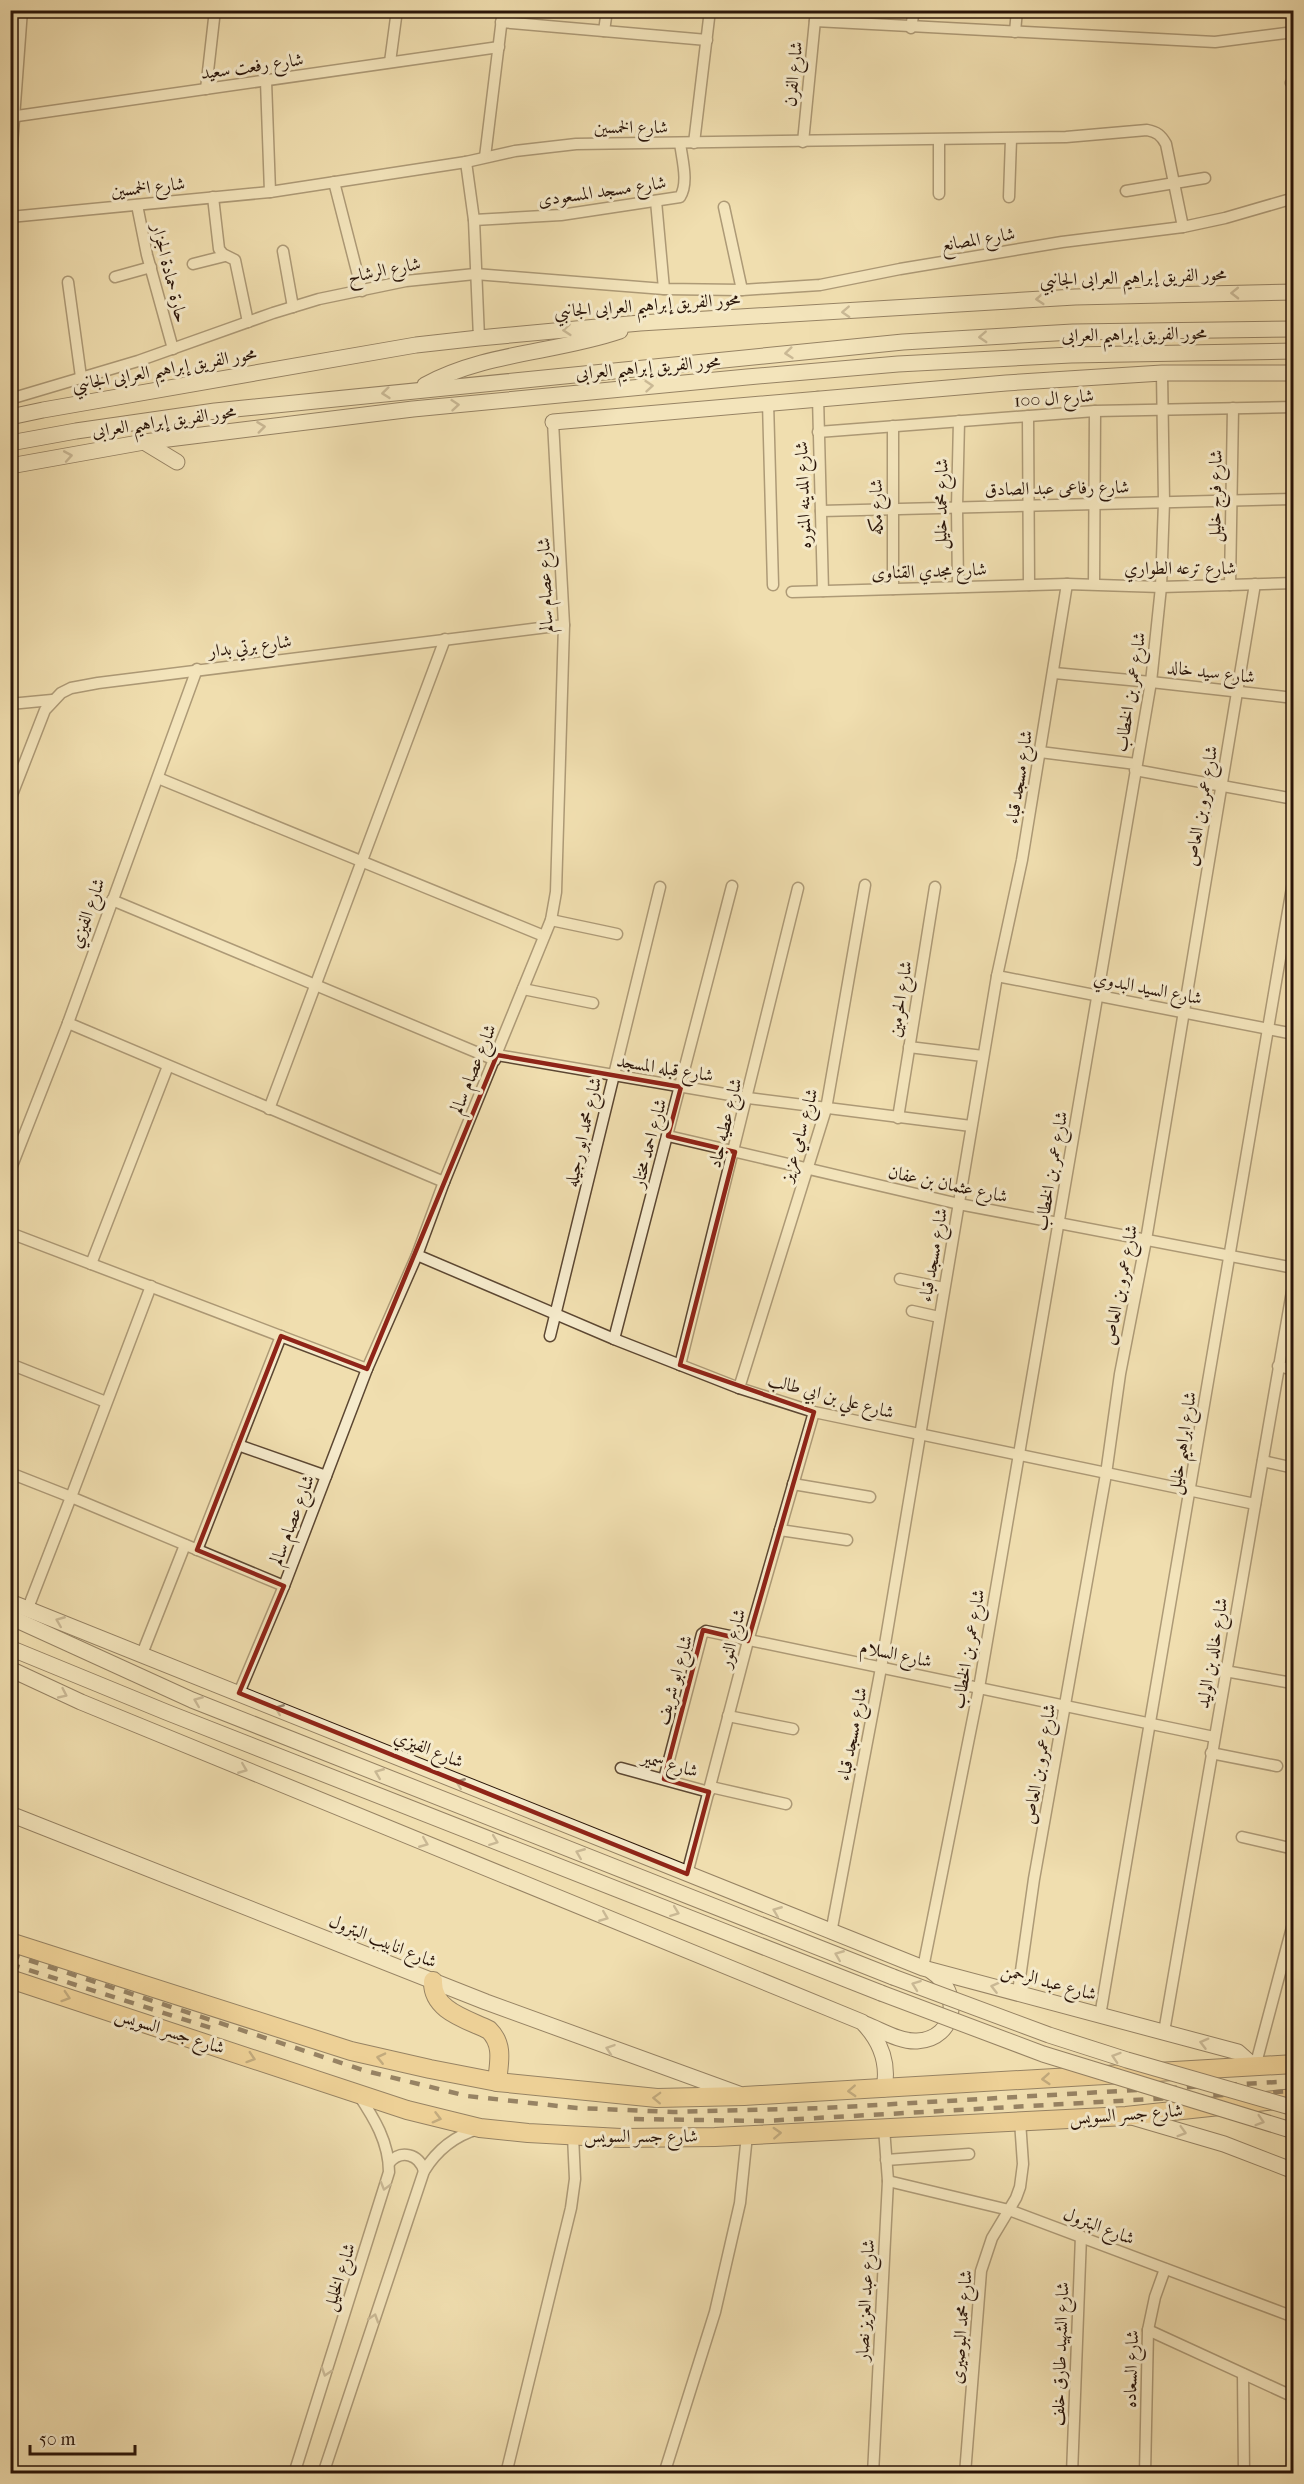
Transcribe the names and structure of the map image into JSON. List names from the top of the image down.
{
  "streets": {
    "main road": [
      "محور الفريق إبراهيم العرابى الجانبي",
      "محور الفريق إبراهيم العرابى",
      "شارع الفيزي",
      "شارع انابيب البترول",
      "شارع عبد الرحمن",
      "شارع جسر السويس"
    ],
    "street": [
      "شارع رفعت سعيد",
      "شارع الفرن",
      "شارع الخمسين",
      "شارع مسجد المسعودى",
      "شارع المصانع",
      "شارع الرشاح",
      "حارة حمادة الجزار",
      "شارع ال 100",
      "شارع رفاعى عبد الصادق",
      "شارع المدينه المنوره",
      "شارع فرج خليل",
      "شارع محمد خليل",
      "شارع مكه",
      "شارع ترعه الطواري",
      "شارع مجدي القناوى",
      "شارع عصام سالم",
      "شارع برتي بدار",
      "شارع سيد خالد",
      "شارع عمر بن الخطاب",
      "شارع مسجد قباء",
      "شارع عمرو بن العاص",
      "شارع السيد البدوي",
      "شارع الحرمين",
      "شارع قبله المسجد",
      "شارع عطيه جاد",
      "شارع محمد ابو رجيله",
      "شارع سامي عزيز",
      "شارع احمد مختار",
      "شارع عثمان بن عفان",
      "شارع علي بن ابي طالب",
      "شارع ابراهيم خليل",
      "شارع النور",
      "شارع خالد بن الوليد",
      "شارع السلام",
      "شارع ابو شريف",
      "شارع سمير",
      "شارع البترول",
      "شارع الخليل",
      "شارع عبد العزيز نصار",
      "شارع محمد البوصيرى",
      "شارع الشهيد طارق خلف",
      "شارع السعاده"
    ]
  },
  "crossings": [
    ["شارع الفرن", "شارع الخمسين"],
    ["شارع الخمسين", "شارع مسجد المسعودى"],
    ["شارع الخمسين", "شارع المصانع"],
    ["شارع الخمسين", "حارة حمادة الجزار"],
    ["شارع المصانع", "شارع الرشاح"],
    ["شارع الرشاح", "حارة حمادة الجزار"],
    ["شارع ال 100", "شارع المدينه المنوره"],
    ["شارع ال 100", "شارع فرج خليل"],
    ["شارع ال 100", "شارع محمد خليل"],
    ["شارع ال 100", "شارع مكه"],
    ["شارع ال 100", "شارع عمر بن الخطاب"],
    ["شارع رفاعى عبد الصادق", "شارع المدينه المنوره"],
    ["شارع رفاعى عبد الصادق", "شارع فرج خليل"],
    ["شارع رفاعى عبد الصادق", "شارع محمد خليل"],
    ["شارع رفاعى عبد الصادق", "شارع مكه"],
    ["شارع رفاعى عبد الصادق", "شارع عمر بن الخطاب"],
    ["شارع المدينه المنوره", "شارع مجدي القناوى"],
    ["شارع فرج خليل", "شارع ترعه الطواري"],
    ["شارع محمد خليل", "شارع مجدي القناوى"],
    ["شارع مكه", "شارع مجدي القناوى"],
    ["شارع ترعه الطواري", "شارع مجدي القناوى"],
    ["شارع ترعه الطواري", "شارع عمر بن الخطاب"],
    ["شارع ترعه الطواري", "شارع مسجد قباء"],
    ["شارع ترعه الطواري", "شارع عمرو بن العاص"],
    ["شارع مجدي القناوى", "شارع مسجد قباء"],
    ["شارع عصام سالم", "شارع برتي بدار"],
    ["شارع عصام سالم", "شارع الفيزي"],
    ["شارع عصام سالم", "شارع قبله المسجد"],
    ["شارع عصام سالم", "شارع علي بن ابي طالب"],
    ["شارع برتي بدار", "شارع الفيزي"],
    ["شارع سيد خالد", "شارع عمر بن الخطاب"],
    ["شارع سيد خالد", "شارع مسجد قباء"],
    ["شارع سيد خالد", "شارع عمرو بن العاص"],
    ["شارع عمر بن الخطاب", "شارع السيد البدوي"],
    ["شارع عمر بن الخطاب", "شارع عثمان بن عفان"],
    ["شارع عمر بن الخطاب", "شارع علي بن ابي طالب"],
    ["شارع عمر بن الخطاب", "شارع السلام"],
    ["شارع عمر بن الخطاب", "شارع عبد الرحمن"],
    ["شارع مسجد قباء", "شارع الفيزي"],
    ["شارع مسجد قباء", "شارع السيد البدوي"],
    ["شارع مسجد قباء", "شارع قبله المسجد"],
    ["شارع مسجد قباء", "شارع عثمان بن عفان"],
    ["شارع مسجد قباء", "شارع علي بن ابي طالب"],
    ["شارع مسجد قباء", "شارع السلام"],
    ["شارع مسجد قباء", "شارع عبد الرحمن"],
    ["شارع عمرو بن العاص", "شارع السيد البدوي"],
    ["شارع عمرو بن العاص", "شارع عثمان بن عفان"],
    ["شارع عمرو بن العاص", "شارع علي بن ابي طالب"],
    ["شارع عمرو بن العاص", "شارع السلام"],
    ["شارع عمرو بن العاص", "شارع عبد الرحمن"],
    ["شارع الفيزي", "شارع قبله المسجد"],
    ["شارع الفيزي", "شارع النور"],
    ["شارع الفيزي", "شارع عبد الرحمن"],
    ["شارع السيد البدوي", "شارع ابراهيم خليل"],
    ["شارع الحرمين", "شارع قبله المسجد"],
    ["شارع قبله المسجد", "شارع عطيه جاد"],
    ["شارع قبله المسجد", "شارع محمد ابو رجيله"],
    ["شارع قبله المسجد", "شارع سامي عزيز"],
    ["شارع قبله المسجد", "شارع احمد مختار"],
    ["شارع عطيه جاد", "شارع عثمان بن عفان"],
    ["شارع عطيه جاد", "شارع علي بن ابي طالب"],
    ["شارع محمد ابو رجيله", "شارع علي بن ابي طالب"],
    ["شارع سامي عزيز", "شارع عثمان بن عفان"],
    ["شارع سامي عزيز", "شارع علي بن ابي طالب"],
    ["شارع احمد مختار", "شارع عثمان بن عفان"],
    ["شارع احمد مختار", "شارع علي بن ابي طالب"],
    ["شارع عثمان بن عفان", "شارع ابراهيم خليل"],
    ["شارع علي بن ابي طالب", "شارع ابراهيم خليل"],
    ["شارع علي بن ابي طالب", "شارع النور"],
    ["شارع علي بن ابي طالب", "شارع خالد بن الوليد"],
    ["شارع ابراهيم خليل", "شارع السلام"],
    ["شارع ابراهيم خليل", "شارع عبد الرحمن"],
    ["شارع النور", "شارع السلام"],
    ["شارع النور", "شارع ابو شريف"],
    ["شارع النور", "شارع سمير"],
    ["شارع خالد بن الوليد", "شارع السلام"],
    ["شارع خالد بن الوليد", "شارع عبد الرحمن"],
    ["شارع السلام", "شارع ابو شريف"],
    ["شارع ابو شريف", "شارع سمير"],
    ["شارع انابيب البترول", "شارع جسر السويس"],
    ["شارع عبد الرحمن", "شارع جسر السويس"],
    ["شارع جسر السويس", "شارع الخليل"],
    ["شارع جسر السويس", "شارع عبد العزيز نصار"],
    ["شارع جسر السويس", "شارع محمد البوصيرى"],
    ["شارع البترول", "شارع عبد العزيز نصار"],
    ["شارع البترول", "شارع محمد البوصيرى"],
    ["شارع البترول", "شارع الشهيد طارق خلف"],
    ["شارع البترول", "شارع السعاده"]
  ],
  "one_way": ["شارع الفيزي"],
  "scale_bar": "50 m"
}
